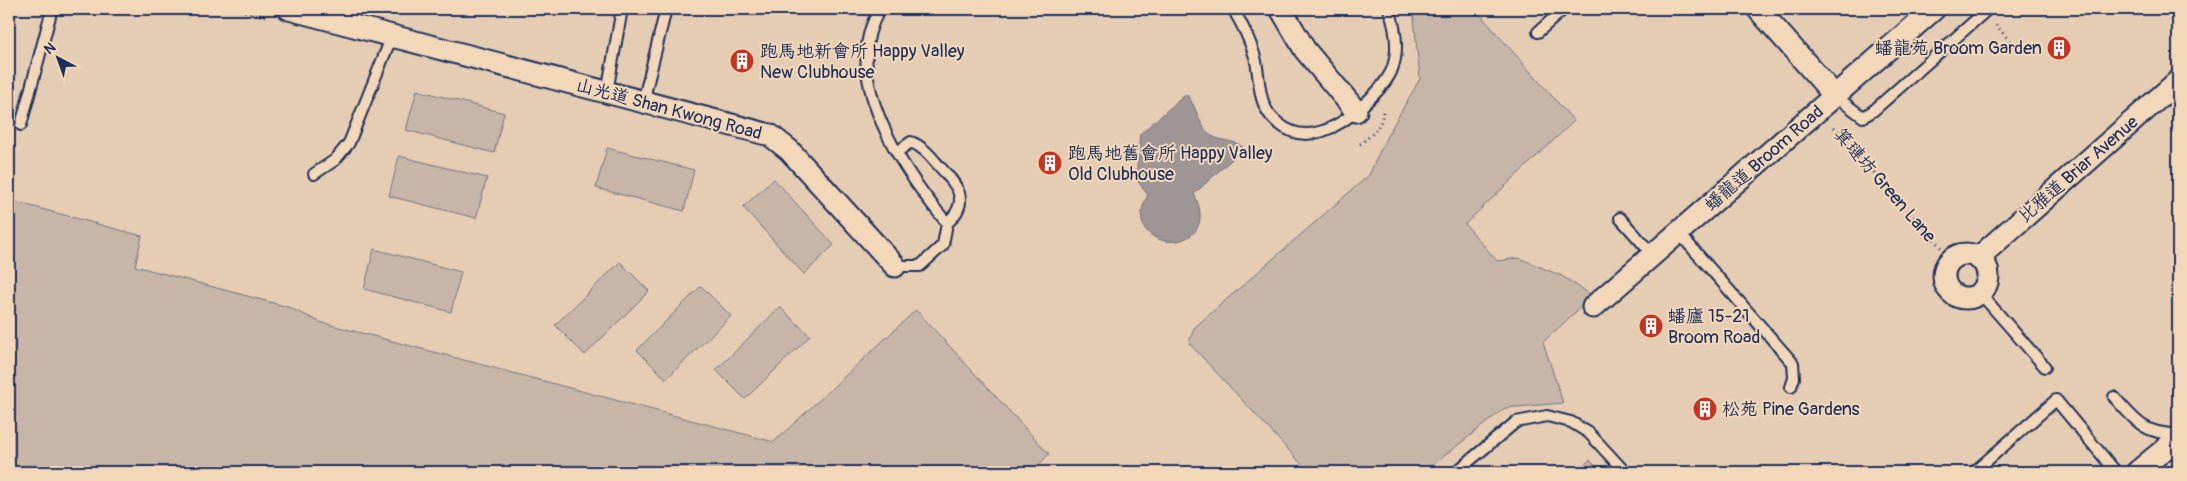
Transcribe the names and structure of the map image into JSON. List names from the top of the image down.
{
  "streets": {
    "street": ["山光道 Shan Kwong Road", "蟠龍道 Broom Road", "比雅道 Briar Avenue"],
    "path": ["箕璉坊 Green Lane"]
  },
  "places": {
    "building": [
      "蟠龍苑 Broom Garden",
      "跑馬地新會所 Happy Valley New Clubhouse",
      "跑馬地舊會所 Happy Valley Old Clubhouse",
      "蟠廬 15-21 Broom Road",
      "松苑 Pine Gardens"
    ]
  },
  "north": "top left"
}
